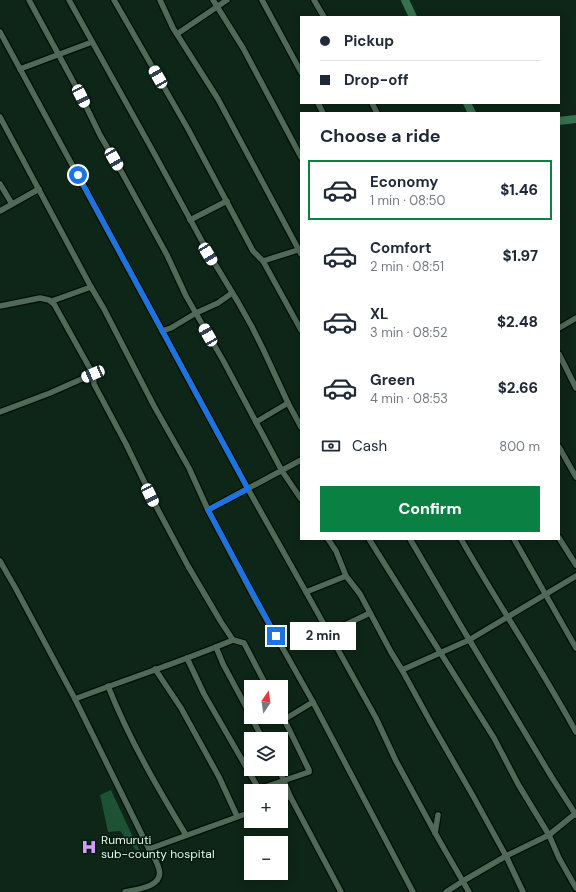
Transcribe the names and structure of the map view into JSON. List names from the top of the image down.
{
  "places": {
    "hospital": ["Rumuruti sub-county hospital"]
  },
  "north": "top",
  "page": {
    "banner": ["Pickup", "Drop-off"],
    "heading": "Choose a ride",
    "list": [
      {
        "name": "Economy",
        "note": "1 min · 08:50",
        "value": "$1.46"
      },
      {
        "name": "Comfort",
        "note": "2 min · 08:51",
        "value": "$1.97"
      },
      {
        "name": "XL",
        "note": "3 min · 08:52",
        "value": "$2.48"
      },
      {
        "name": "Green",
        "note": "4 min · 08:53",
        "value": "$2.66"
      }
    ],
    "pay": ["Cash", "800 m"],
    "buttons": "Confirm",
    "bubble": "2 min",
    "map_buttons": ["+", "−"]
  }
}
